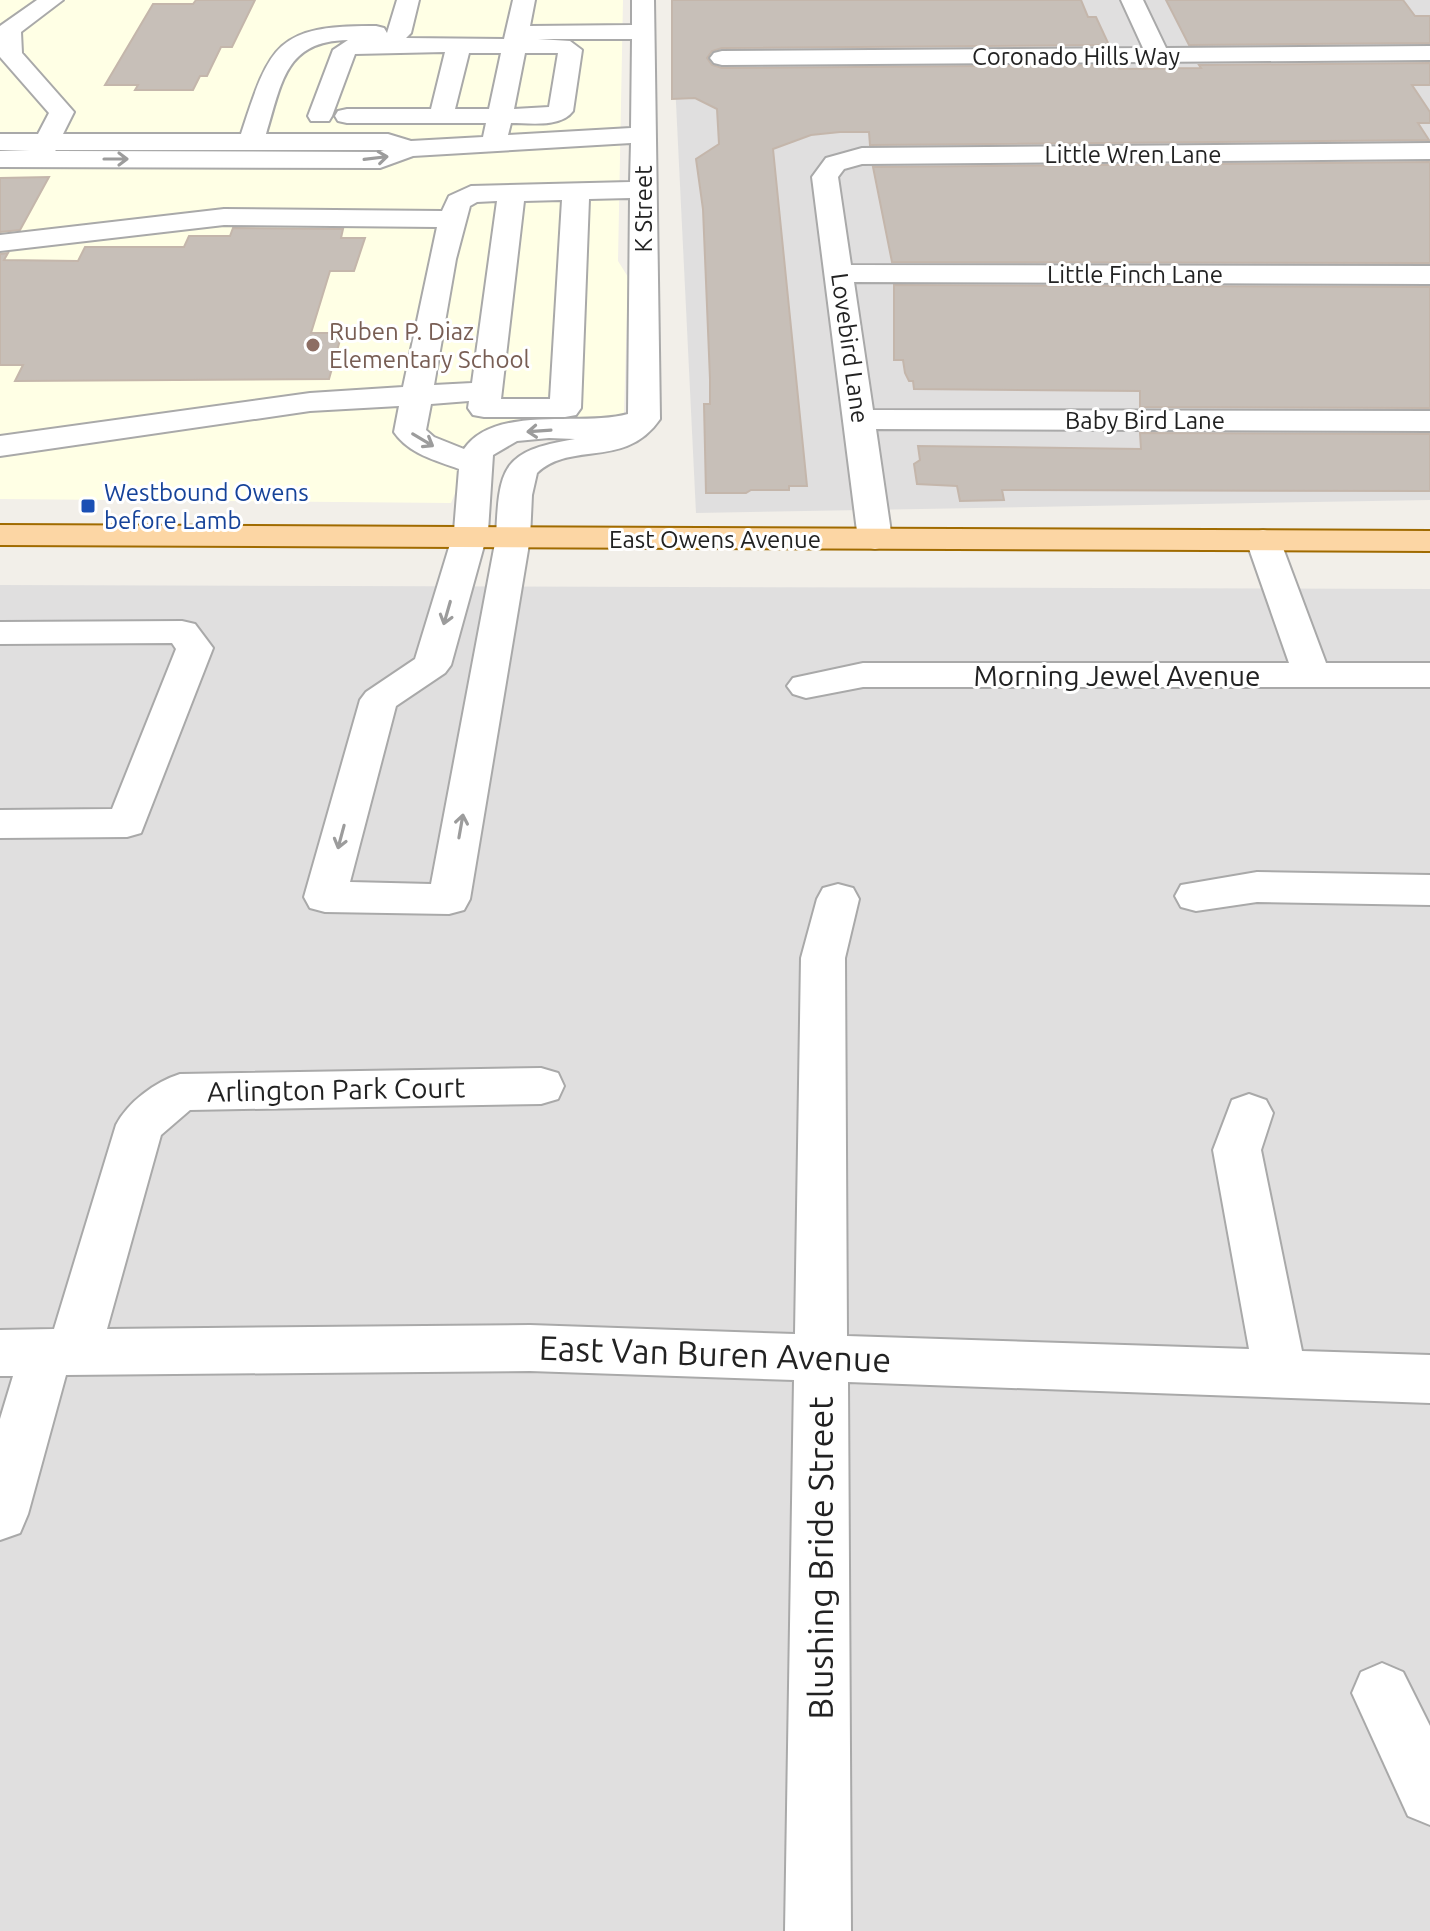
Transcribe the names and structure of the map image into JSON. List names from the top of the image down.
{
  "streets": {
    "main road": ["East Owens Avenue"],
    "street": [
      "Coronado Hills Way",
      "Little Wren Lane",
      "K Street",
      "Little Finch Lane",
      "Lovebird Lane",
      "Baby Bird Lane",
      "Morning Jewel Avenue",
      "Arlington Park Court",
      "East Van Buren Avenue",
      "Blushing Bride Street"
    ]
  },
  "crossings": [
    ["Little Wren Lane", "Lovebird Lane"],
    ["Little Finch Lane", "Lovebird Lane"],
    ["Lovebird Lane", "Baby Bird Lane"],
    ["Lovebird Lane", "East Owens Avenue"],
    ["Arlington Park Court", "East Van Buren Avenue"],
    ["East Van Buren Avenue", "Blushing Bride Street"]
  ],
  "places": {
    "other": ["Ruben P. Diaz Elementary School"],
    "transit": ["Westbound Owens before Lamb"]
  }
}
